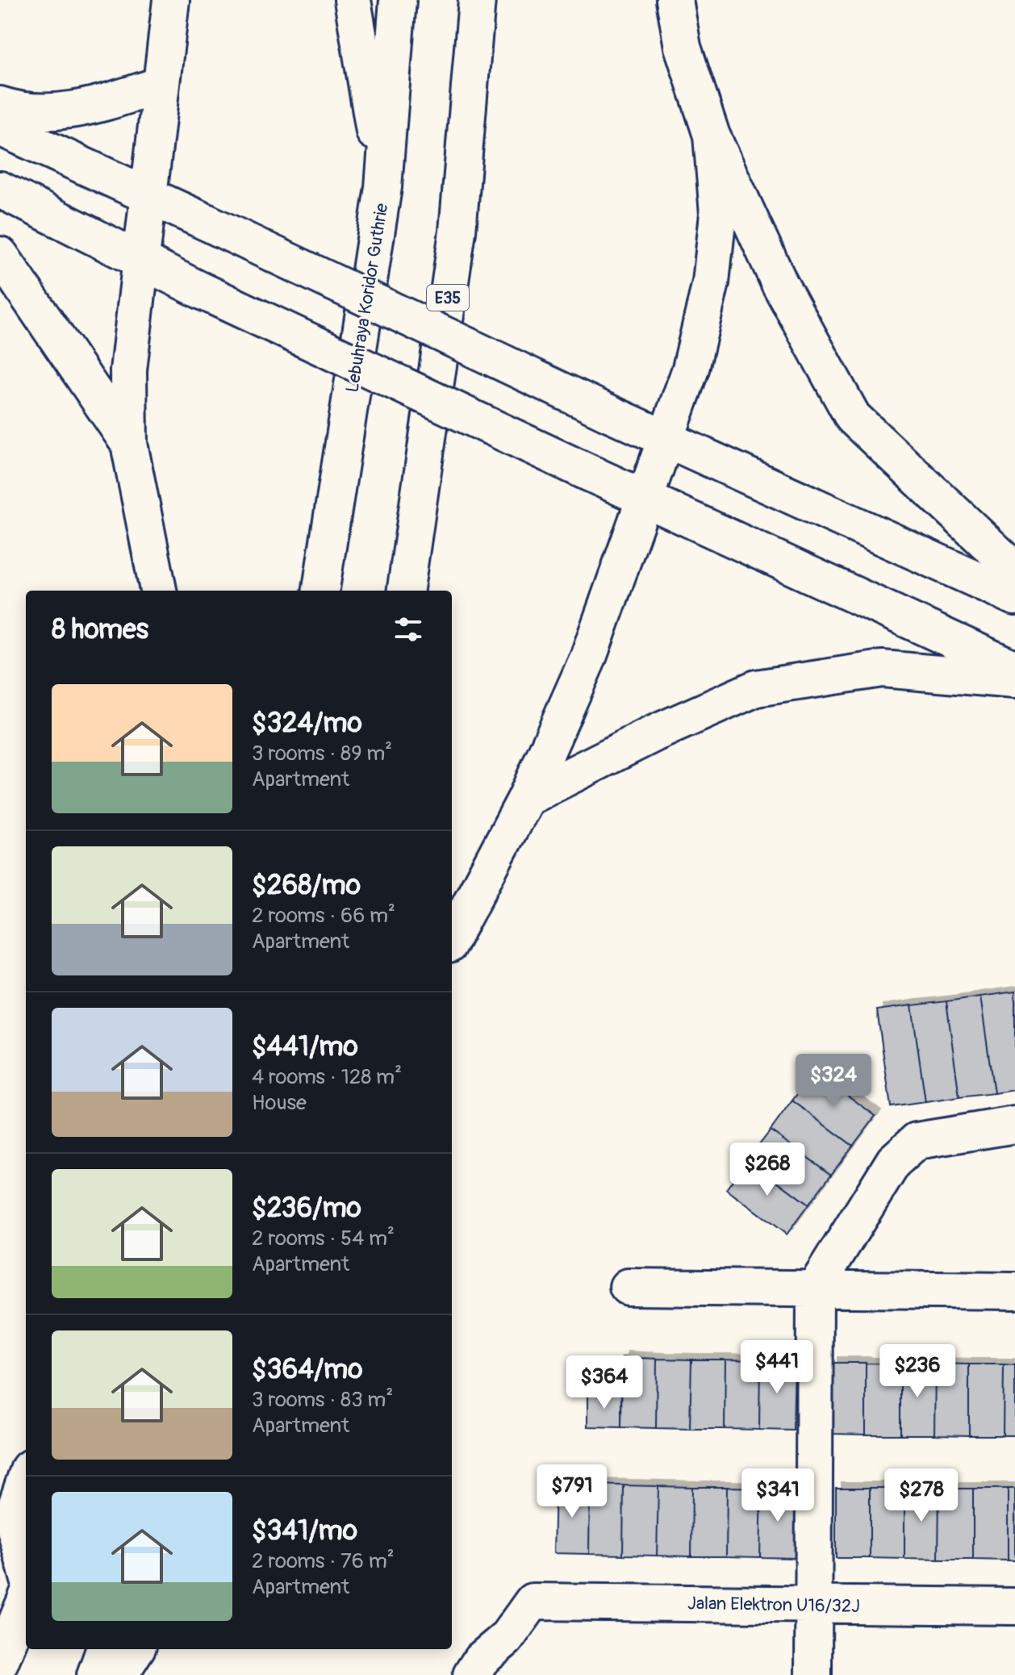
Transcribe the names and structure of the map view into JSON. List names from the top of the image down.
{
  "streets": {
    "main road": ["Lebuhraya Koridor Guthrie", "E35", "Jalan Elektron U16/32J"]
  },
  "page": {
    "heading": "8 homes",
    "list": [
      {
        "name": "$324/mo",
        "note": "3 rooms · 89 m² · Apartment"
      },
      {
        "name": "$268/mo",
        "note": "2 rooms · 66 m² · Apartment"
      },
      {
        "name": "$441/mo",
        "note": "4 rooms · 128 m² · House"
      },
      {
        "name": "$236/mo",
        "note": "2 rooms · 54 m² · Apartment"
      },
      {
        "name": "$364/mo",
        "note": "3 rooms · 83 m² · Apartment"
      },
      {
        "name": "$341/mo",
        "note": "2 rooms · 76 m² · Apartment"
      }
    ],
    "price": [
      "$324",
      "$268",
      "$441",
      "$236",
      "$364",
      "$791",
      "$341",
      "$278"
    ]
  }
}
